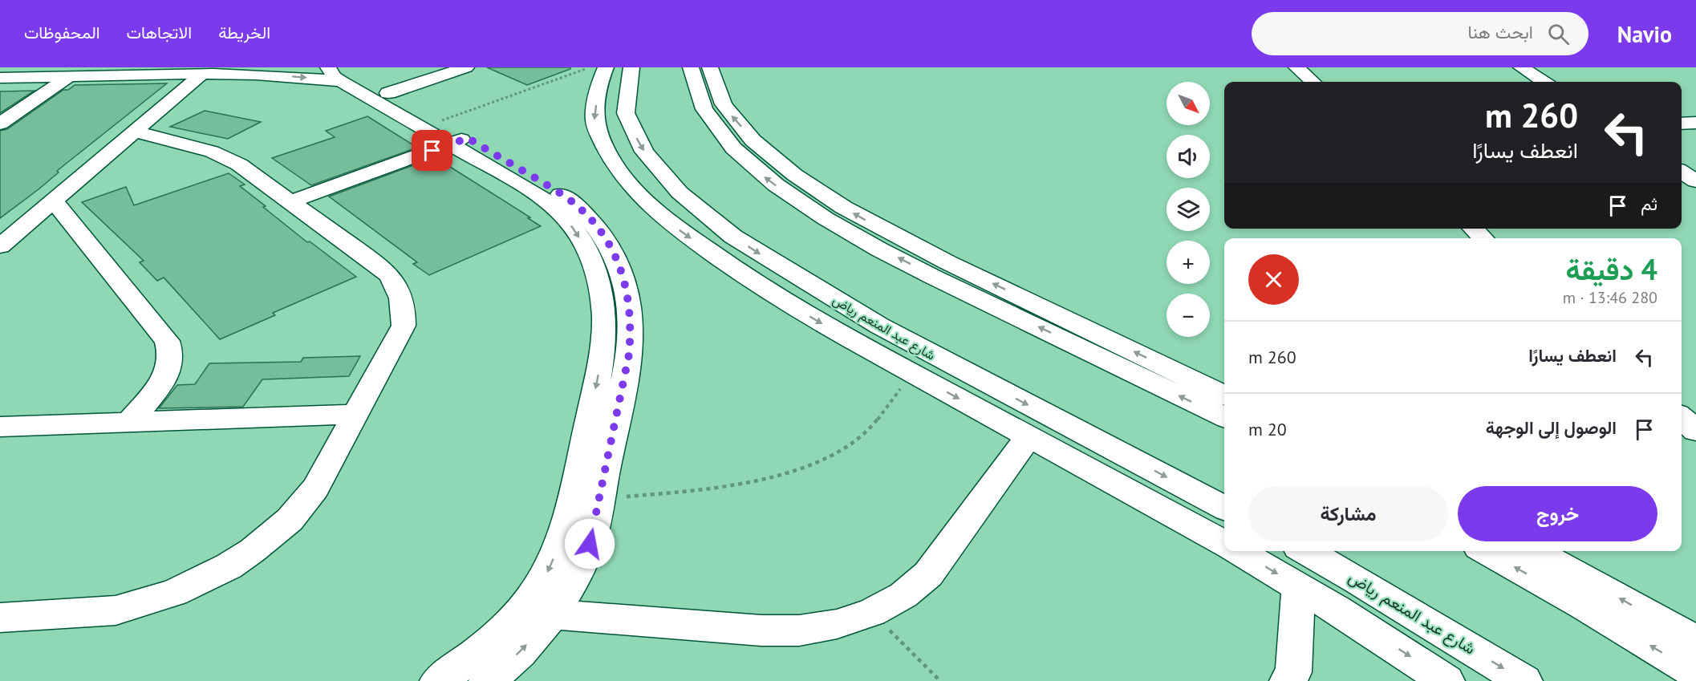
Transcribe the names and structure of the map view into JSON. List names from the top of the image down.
{
  "streets": {
    "street": ["شارع عبد المنعم رياض"]
  },
  "north": "bottom right",
  "page": {
    "header": "Navio",
    "search": "ابحث هنا",
    "nav": ["الخريطة", "الاتجاهات", "المحفوظات"],
    "map_buttons": ["+", "−"],
    "turn": ["260 m", "انعطف يسارًا"],
    "then": "ثم",
    "heading": ["4 دقيقة", "280 m · 13:46"],
    "list": [
      {
        "name": "انعطف يسارًا",
        "value": "260 m"
      },
      {
        "name": "الوصول إلى الوجهة",
        "value": "20 m"
      }
    ],
    "buttons": ["خروج", "مشاركة"]
  }
}
